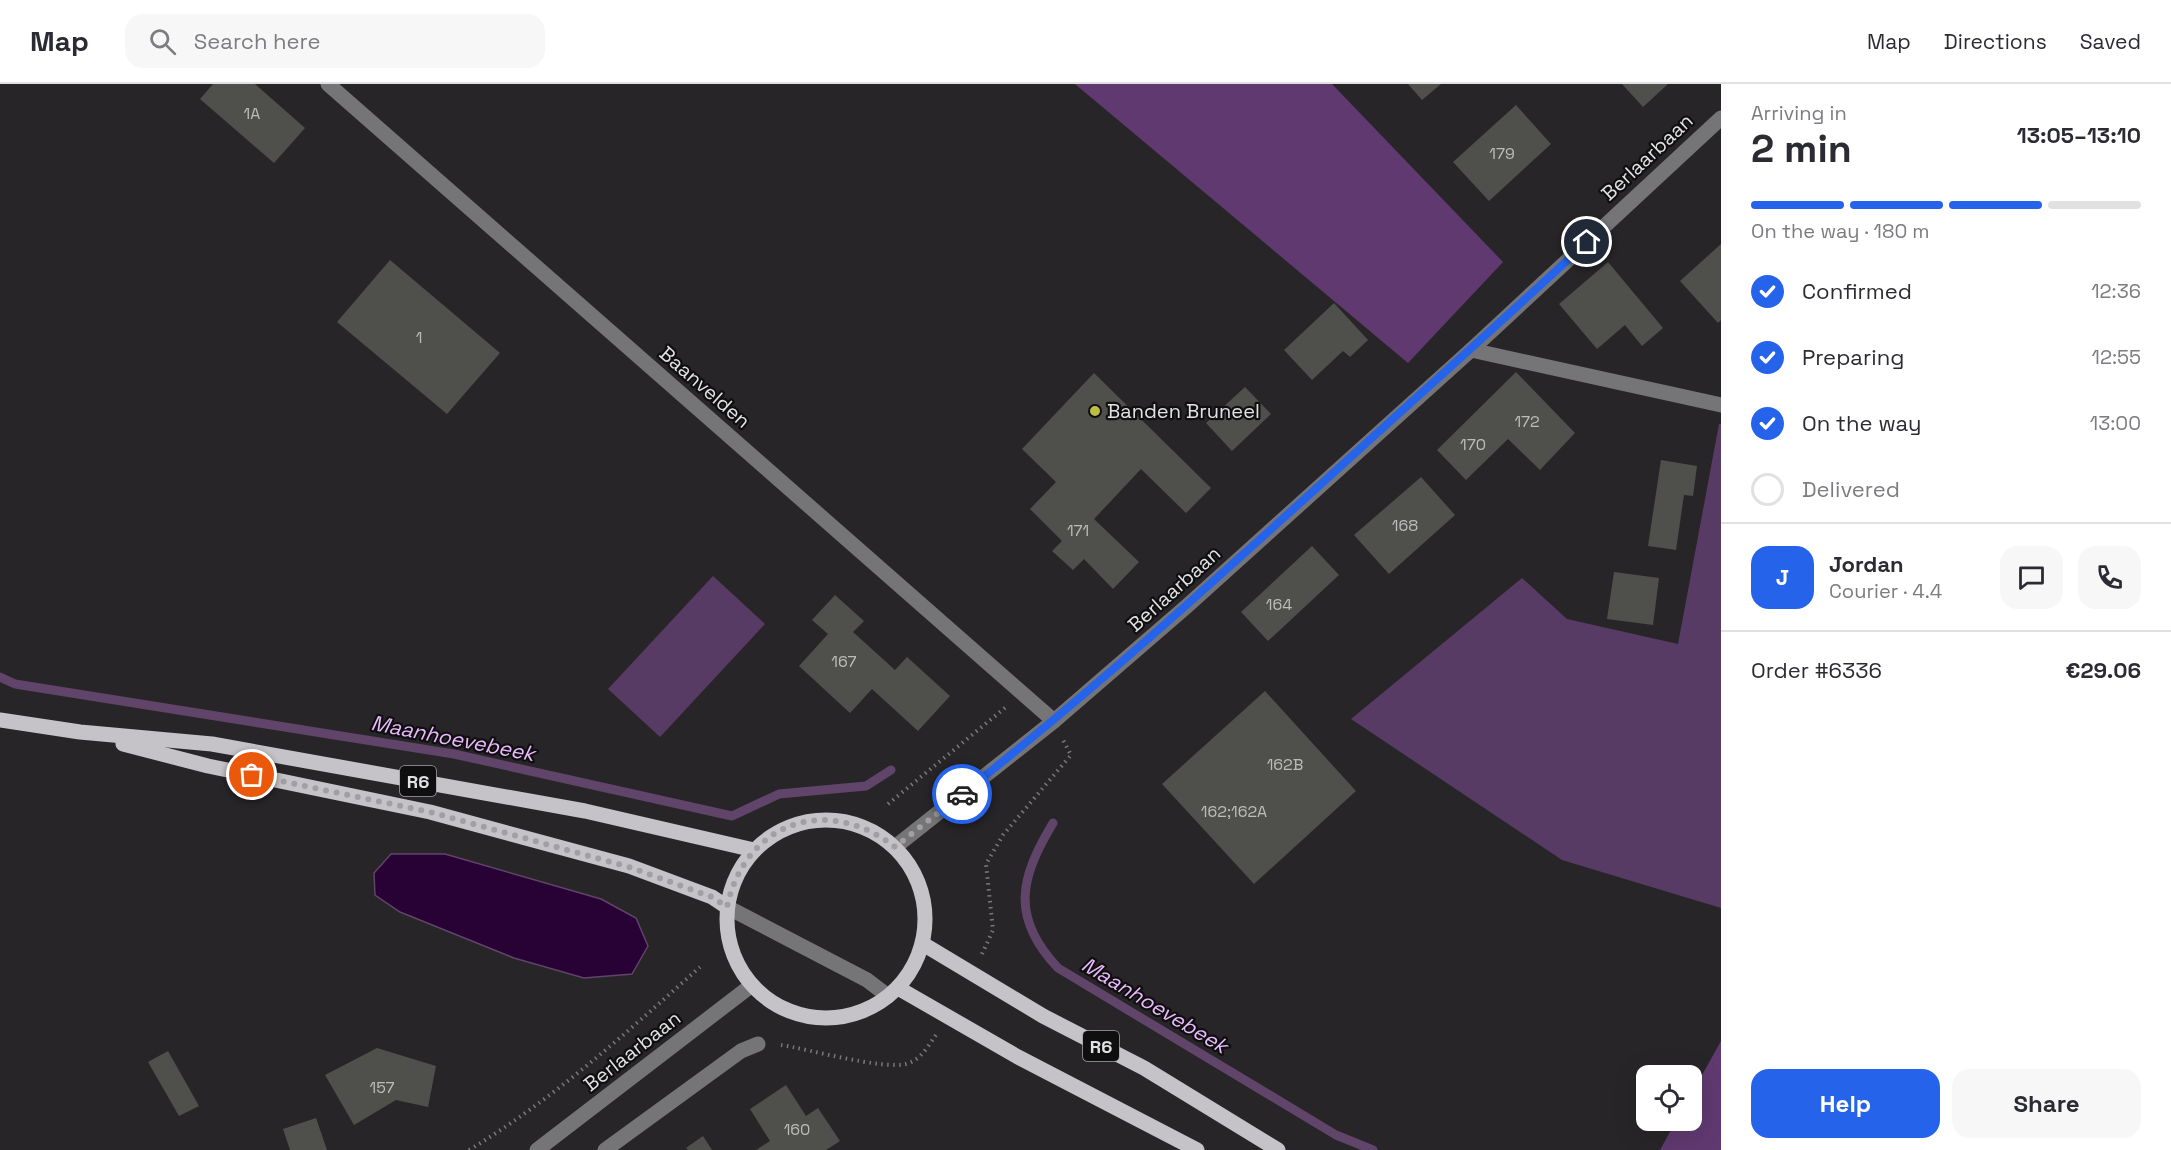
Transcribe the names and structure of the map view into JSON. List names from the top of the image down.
{
  "streets": {
    "main road": ["R6"],
    "street": ["Berlaarbaan", "Baanvelden"]
  },
  "crossings": [
    ["Berlaarbaan", "Baanvelden"],
    ["Berlaarbaan", "R6"]
  ],
  "water": ["Maanhoevebeek"],
  "places": ["Banden Bruneel"],
  "house_numbers": [
    "1A",
    "179",
    "1",
    "172",
    "170",
    "168",
    "171",
    "164",
    "167",
    "162B",
    "162;162A",
    "157",
    "160"
  ],
  "page": {
    "header": "Map",
    "search": "Search here",
    "nav": ["Map", "Directions", "Saved"],
    "heading": ["2 min", "Arriving in", "13:05–13:10"],
    "panel": [
      "Jordan",
      "Courier · 4.4",
      "Order #6336",
      "€29.06"
    ],
    "bar": "On the way · 180 m",
    "list": [
      ["Confirmed", "12:36"],
      ["Preparing", "12:55"],
      ["On the way", "13:00"],
      "Delivered"
    ],
    "round": "J",
    "buttons": ["Help", "Share"]
  }
}
